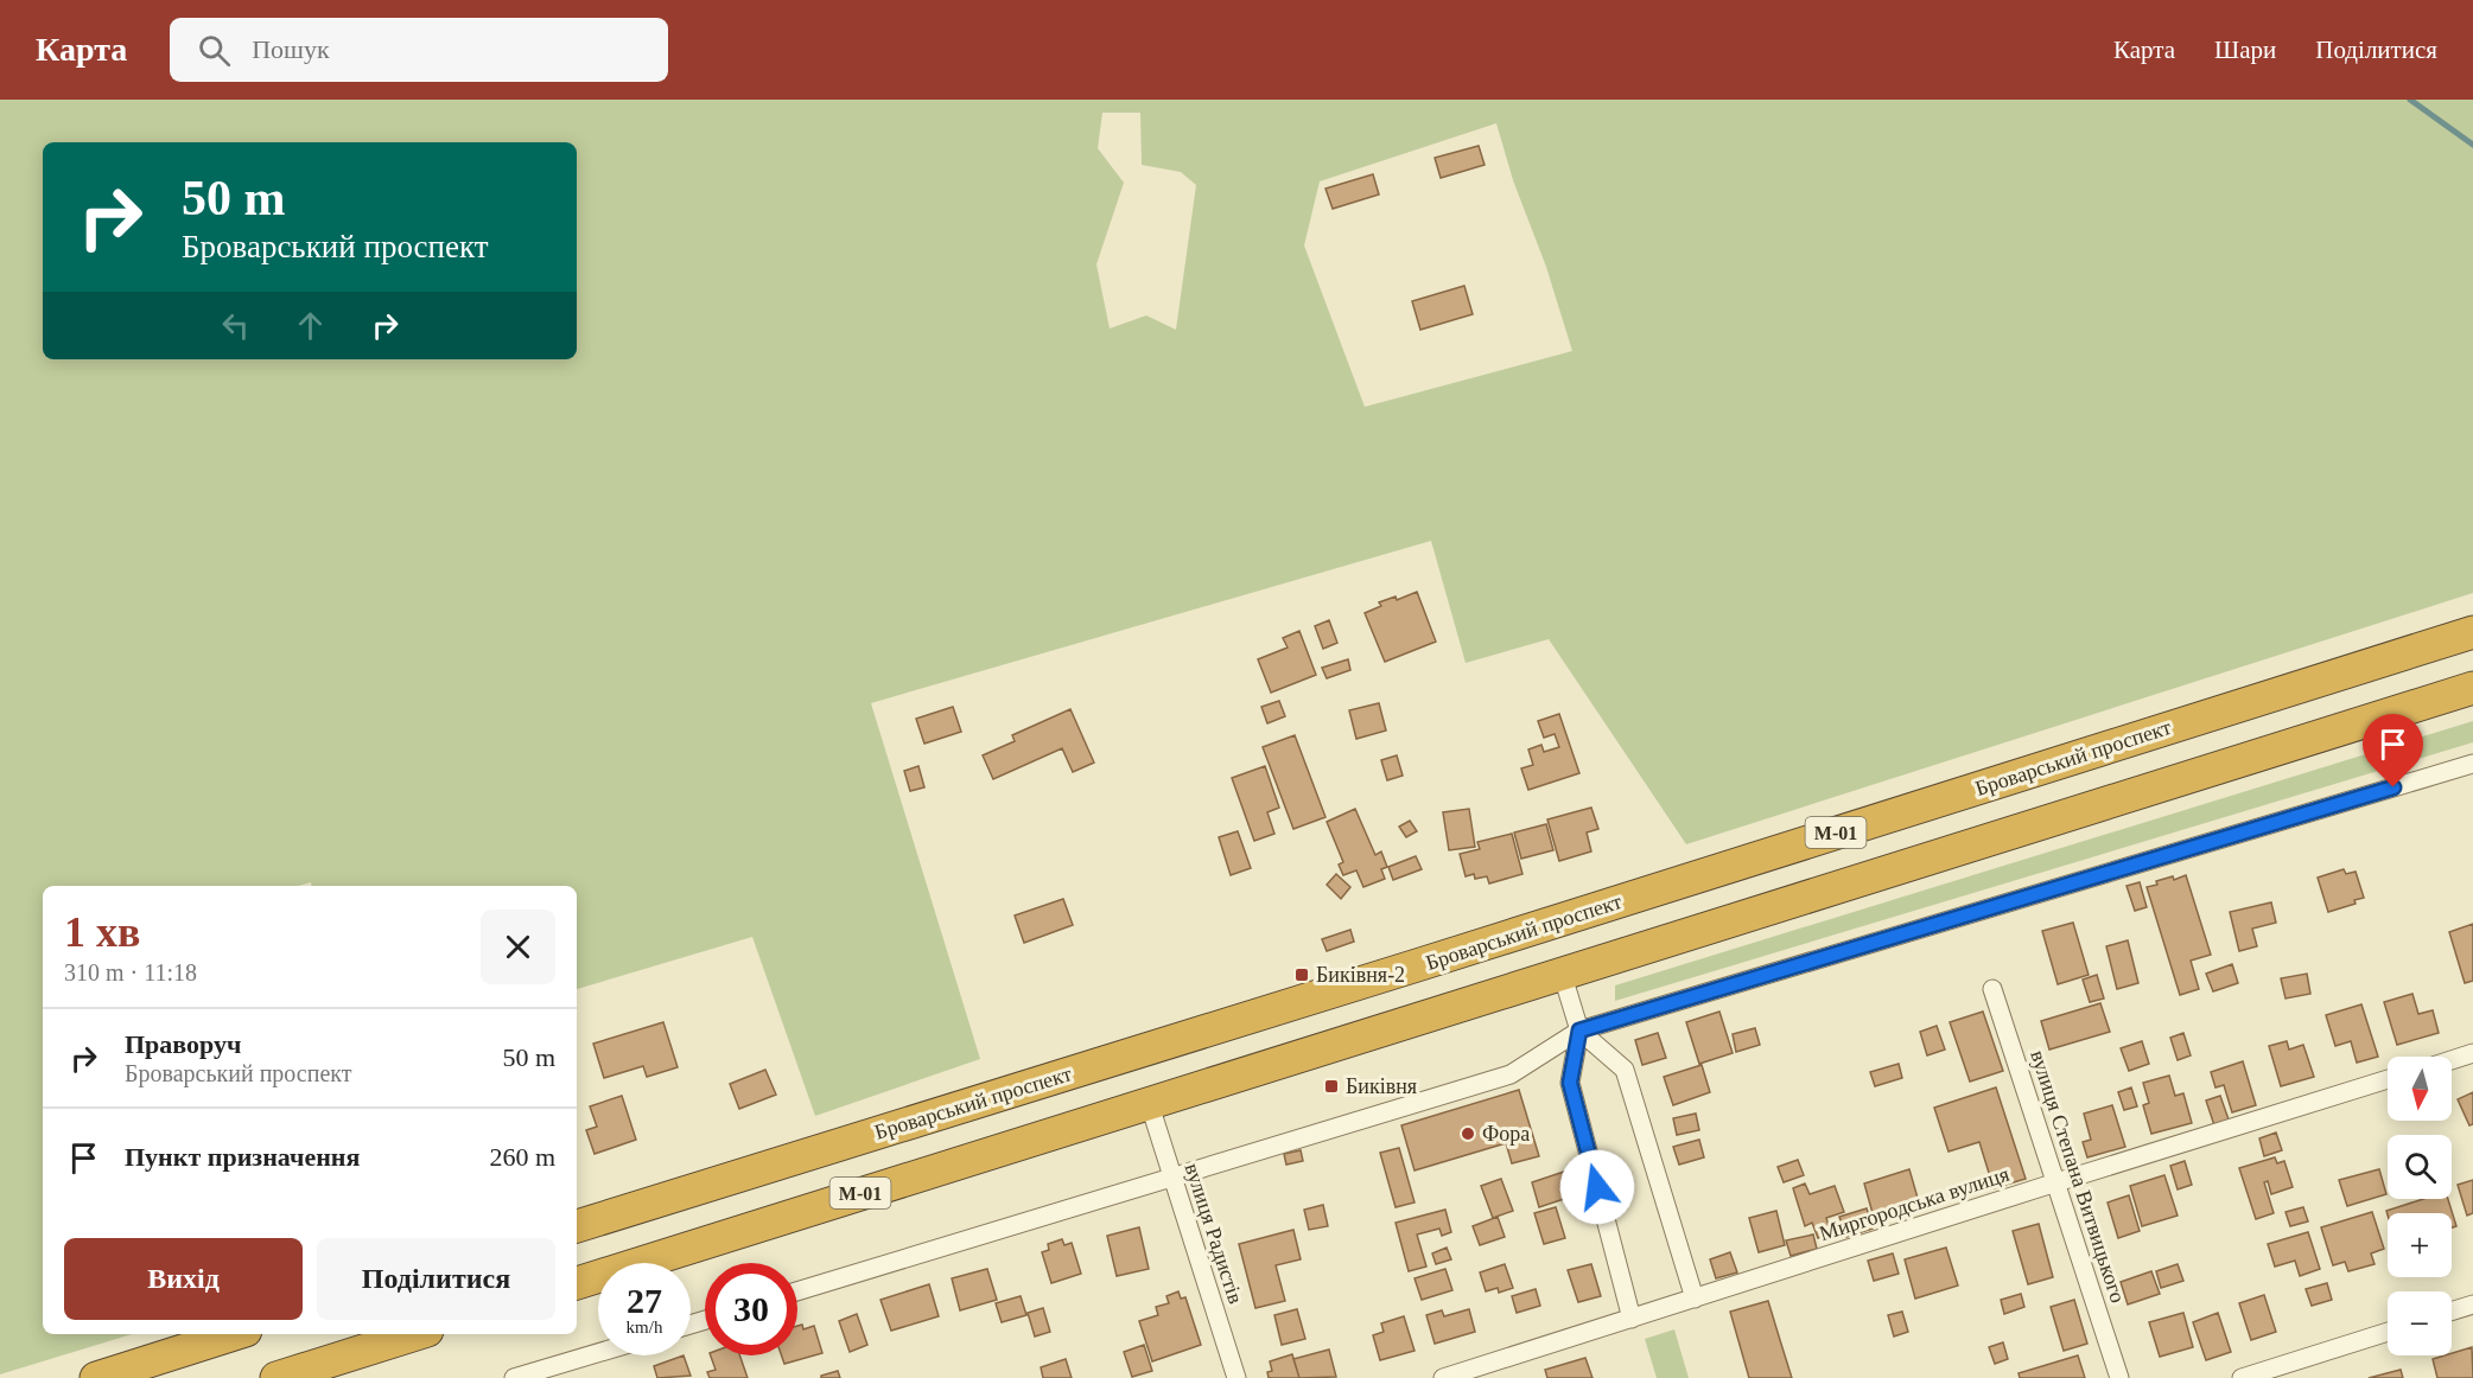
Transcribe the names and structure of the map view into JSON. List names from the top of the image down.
{
  "streets": {
    "highway": ["Броварський проспект", "М-01"],
    "street": ["вулиця Степана Витвицького", "Миргородська вулиця", "вулиця Радистів"]
  },
  "crossings": [
    ["М-01", "вулиця Радистів"],
    ["вулиця Степана Витвицького", "Миргородська вулиця"]
  ],
  "places": {
    "transit": ["Бикiвня-2", "Бикiвня"],
    "other": ["Фора"]
  },
  "north": "bottom",
  "page": {
    "header": "Карта",
    "search": "Пошук",
    "nav": ["Карта", "Шари", "Поділитися"],
    "turn": ["50 m", "Броварський проспект"],
    "heading": ["1 хв", "310 m · 11:18"],
    "list": [
      {
        "name": "Праворуч",
        "note": "Броварський проспект",
        "value": "50 m"
      },
      {
        "name": "Пункт призначення",
        "value": "260 m"
      }
    ],
    "map_buttons": ["+", "−"],
    "buttons": ["Вихід", "Поділитися"],
    "speed": "27 km/h",
    "limit": "30"
  }
}
